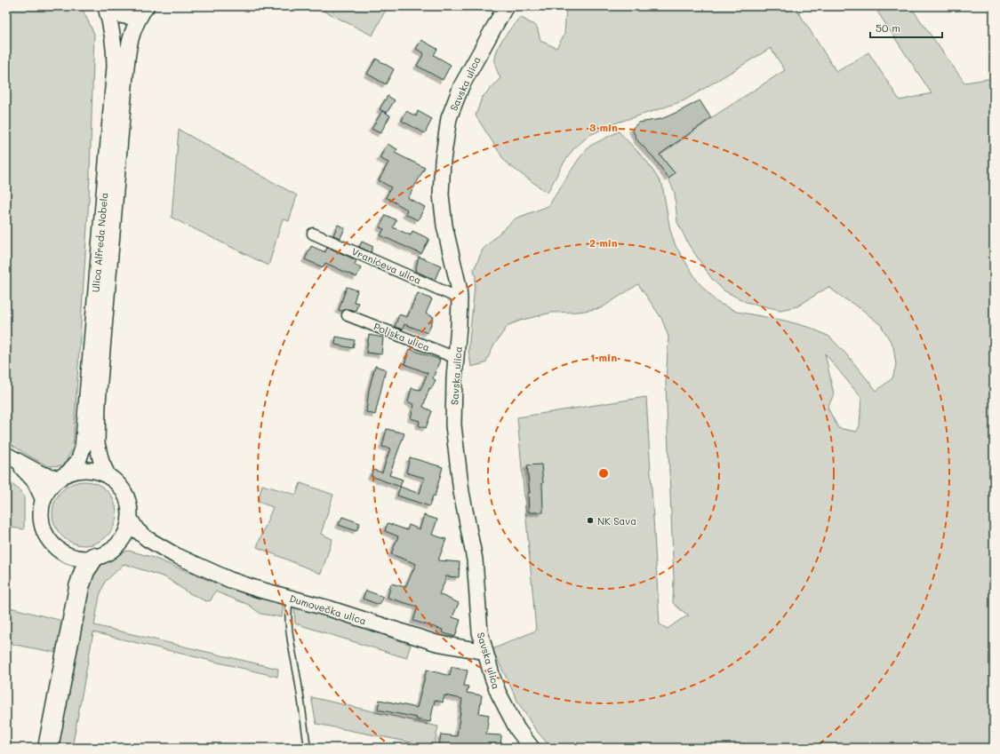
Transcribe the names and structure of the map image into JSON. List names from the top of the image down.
{
  "streets": {
    "street": [
      "Savska ulica",
      "Ulica Alfreda Nobela",
      "Vranićeva ulica",
      "Poljska ulica",
      "Dumovečka ulica"
    ]
  },
  "crossings": [
    ["Savska ulica", "Vranićeva ulica"],
    ["Savska ulica", "Poljska ulica"],
    ["Savska ulica", "Dumovečka ulica"],
    ["Ulica Alfreda Nobela", "Dumovečka ulica"]
  ],
  "places": ["NK Sava"],
  "scale_bar": "50 m",
  "rings": ["3 min", "2 min", "1 min"]
}
